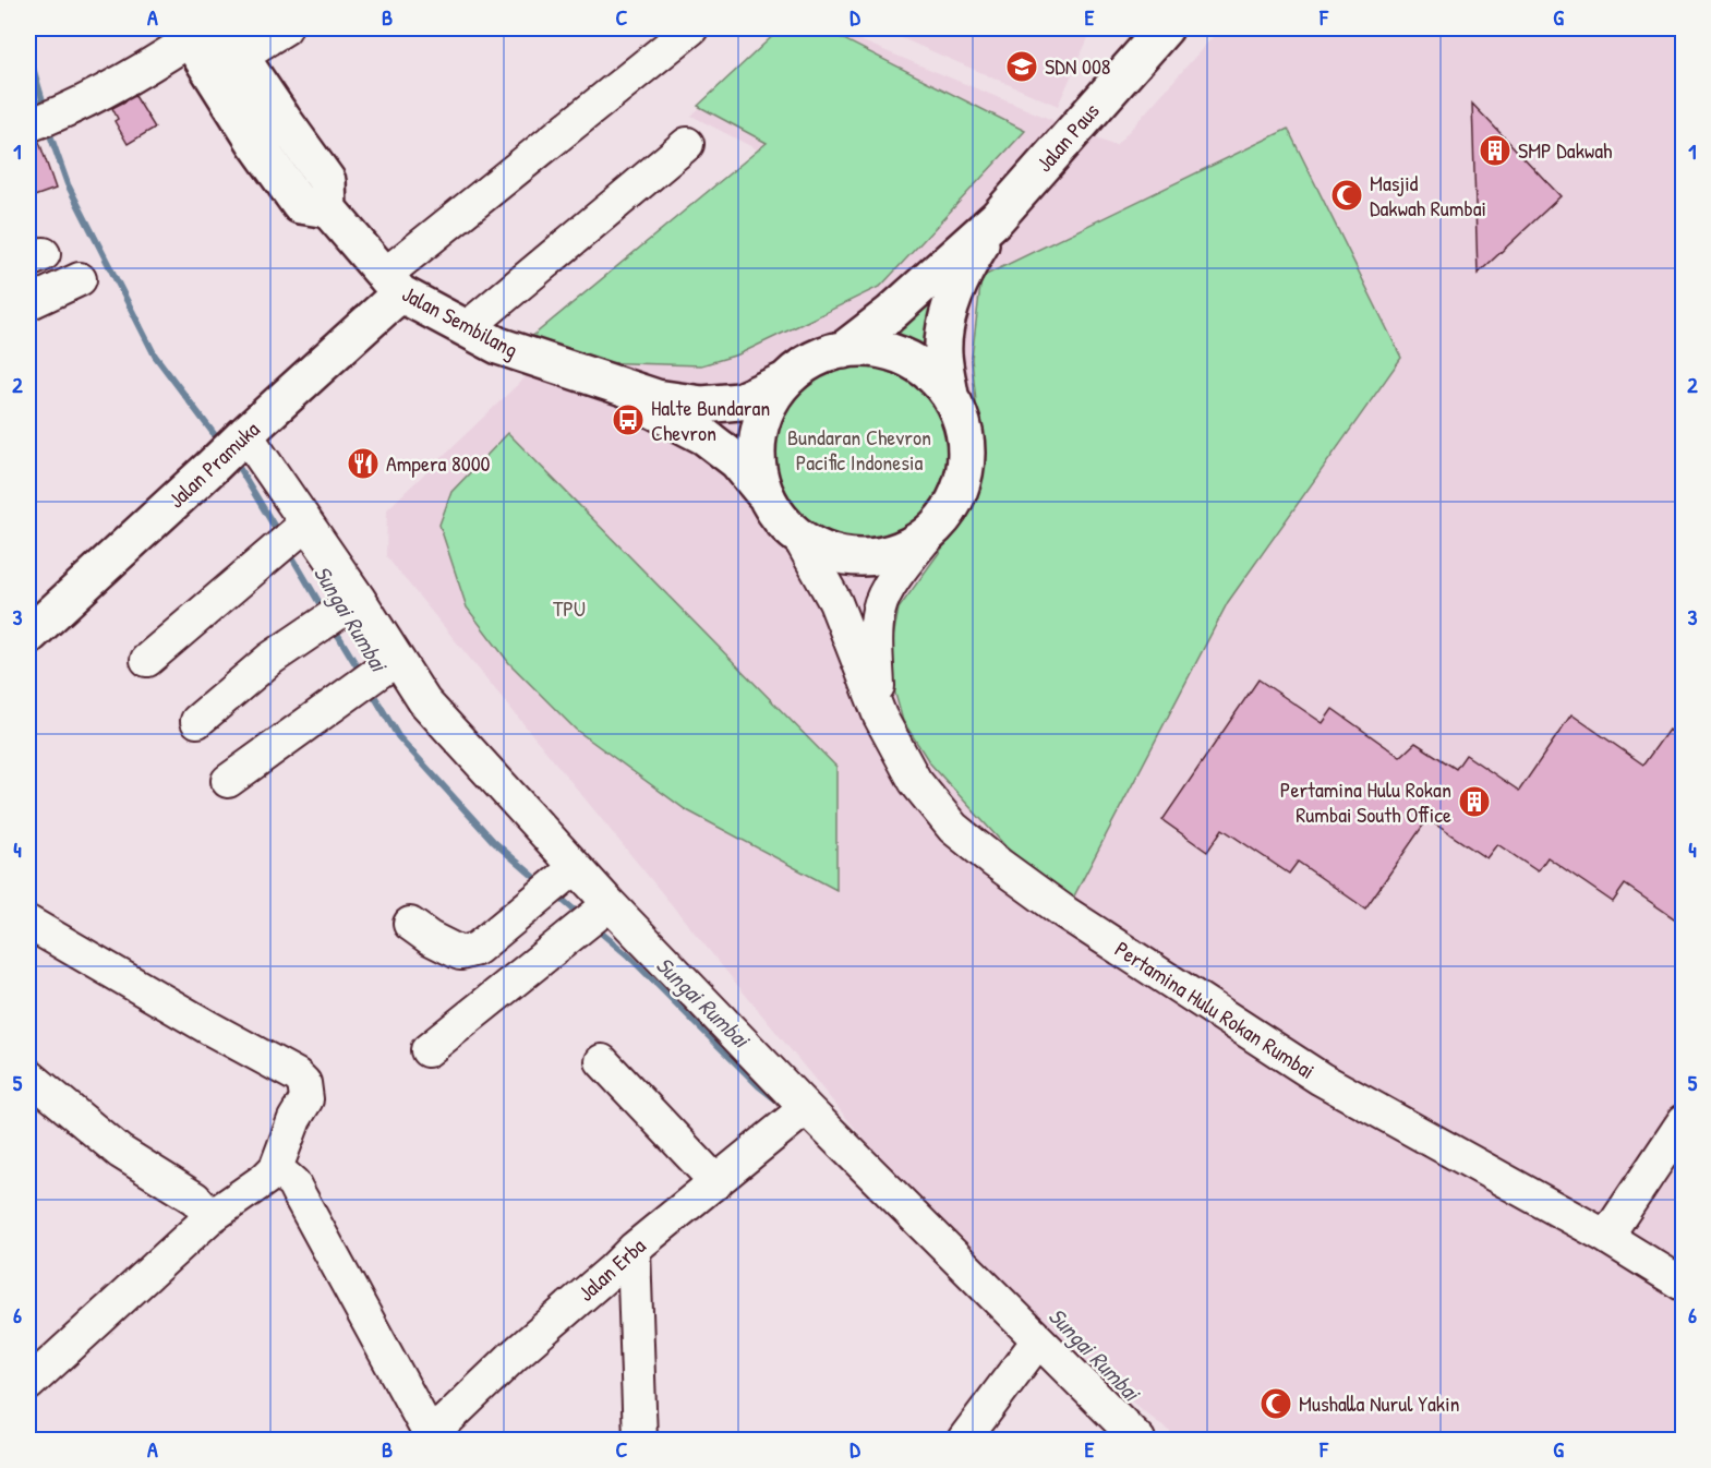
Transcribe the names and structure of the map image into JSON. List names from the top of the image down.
{
  "streets": {
    "main road": ["Jalan Paus", "Jalan Sembilang", "Jalan Pramuka"],
    "street": ["Pertamina Hulu Rokan Rumbai", "Jalan Erba"]
  },
  "crossings": [
    ["Jalan Paus", "Jalan Sembilang"],
    ["Jalan Paus", "Pertamina Hulu Rokan Rumbai"],
    ["Jalan Sembilang", "Jalan Pramuka"],
    ["Jalan Sembilang", "Pertamina Hulu Rokan Rumbai"]
  ],
  "water": ["Sungai Rumbai"],
  "parks": ["Bundaran Chevron Pacific Indonesia", "TPU"],
  "places": {
    "school or university": ["SDN 008"],
    "building": ["SMP Dakwah", "Pertamina Hulu Rokan Rumbai South Office"],
    "mosque": ["Masjid Dakwah Rumbai", "Mushalla Nurul Yakin"],
    "bus stop": ["Halte Bundaran Chevron"],
    "restaurant": ["Ampera 8000"]
  },
  "grid": {
    "columns": [
      "A",
      "B",
      "C",
      "D",
      "E",
      "F",
      "G"
    ],
    "rows": [
      "1",
      "2",
      "3",
      "4",
      "5",
      "6"
    ]
  }
}
